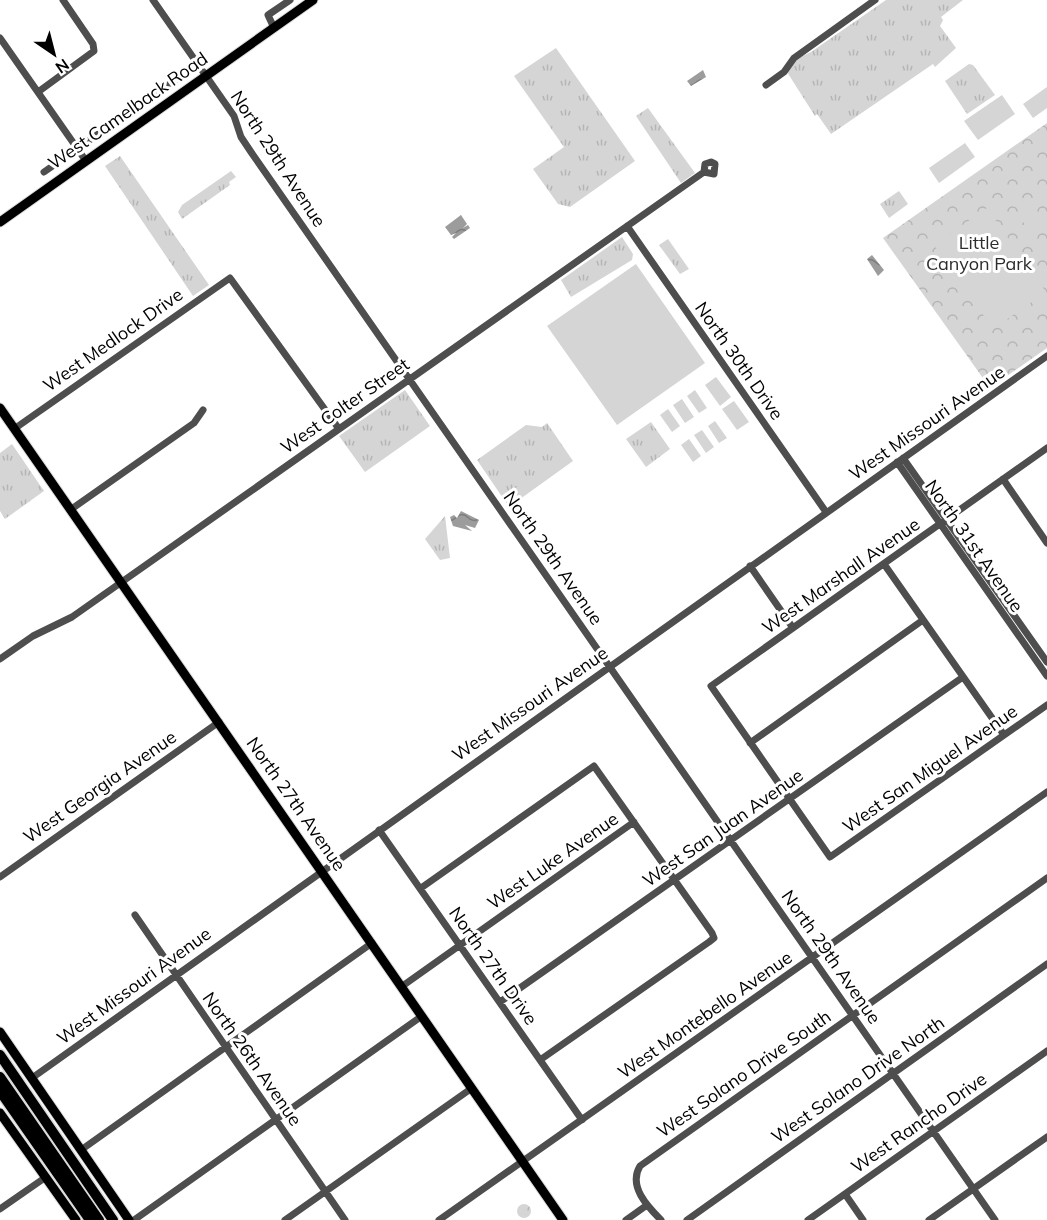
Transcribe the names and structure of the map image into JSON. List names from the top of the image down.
{
  "streets": {
    "main road": ["West Camelback Road", "North 27th Avenue"],
    "street": [
      "North 29th Avenue",
      "West Medlock Drive",
      "North 30th Drive",
      "West Colter Street",
      "West Missouri Avenue",
      "North 31st Avenue",
      "West Marshall Avenue",
      "West San Miguel Avenue",
      "West Georgia Avenue",
      "West San Juan Avenue",
      "West Luke Avenue",
      "North 27th Drive",
      "West Montebello Avenue",
      "North 26th Avenue",
      "West Solano Drive South",
      "West Solano Drive North",
      "West Rancho Drive"
    ]
  },
  "crossings": [
    ["West Camelback Road", "North 29th Avenue"],
    ["North 29th Avenue", "West Colter Street"],
    ["North 29th Avenue", "West Missouri Avenue"],
    ["North 29th Avenue", "West San Juan Avenue"],
    ["North 29th Avenue", "West Montebello Avenue"],
    ["North 29th Avenue", "West Solano Drive South"],
    ["North 29th Avenue", "West Solano Drive North"],
    ["North 29th Avenue", "West Rancho Drive"],
    ["West Medlock Drive", "West Colter Street"],
    ["West Medlock Drive", "North 27th Avenue"],
    ["North 30th Drive", "West Colter Street"],
    ["North 30th Drive", "West Missouri Avenue"],
    ["West Colter Street", "North 27th Avenue"],
    ["West Missouri Avenue", "North 31st Avenue"],
    ["West Missouri Avenue", "North 27th Avenue"],
    ["West Missouri Avenue", "North 27th Drive"],
    ["West Missouri Avenue", "North 26th Avenue"],
    ["North 31st Avenue", "West Marshall Avenue"],
    ["West San Miguel Avenue", "West San Juan Avenue"],
    ["West Georgia Avenue", "North 27th Avenue"],
    ["North 27th Avenue", "West Luke Avenue"],
    ["North 27th Avenue", "West Montebello Avenue"],
    ["West San Juan Avenue", "North 27th Drive"],
    ["West Luke Avenue", "North 27th Drive"],
    ["North 27th Drive", "West Montebello Avenue"]
  ],
  "parks": ["Little Canyon Park"],
  "north": "bottom right"
}
